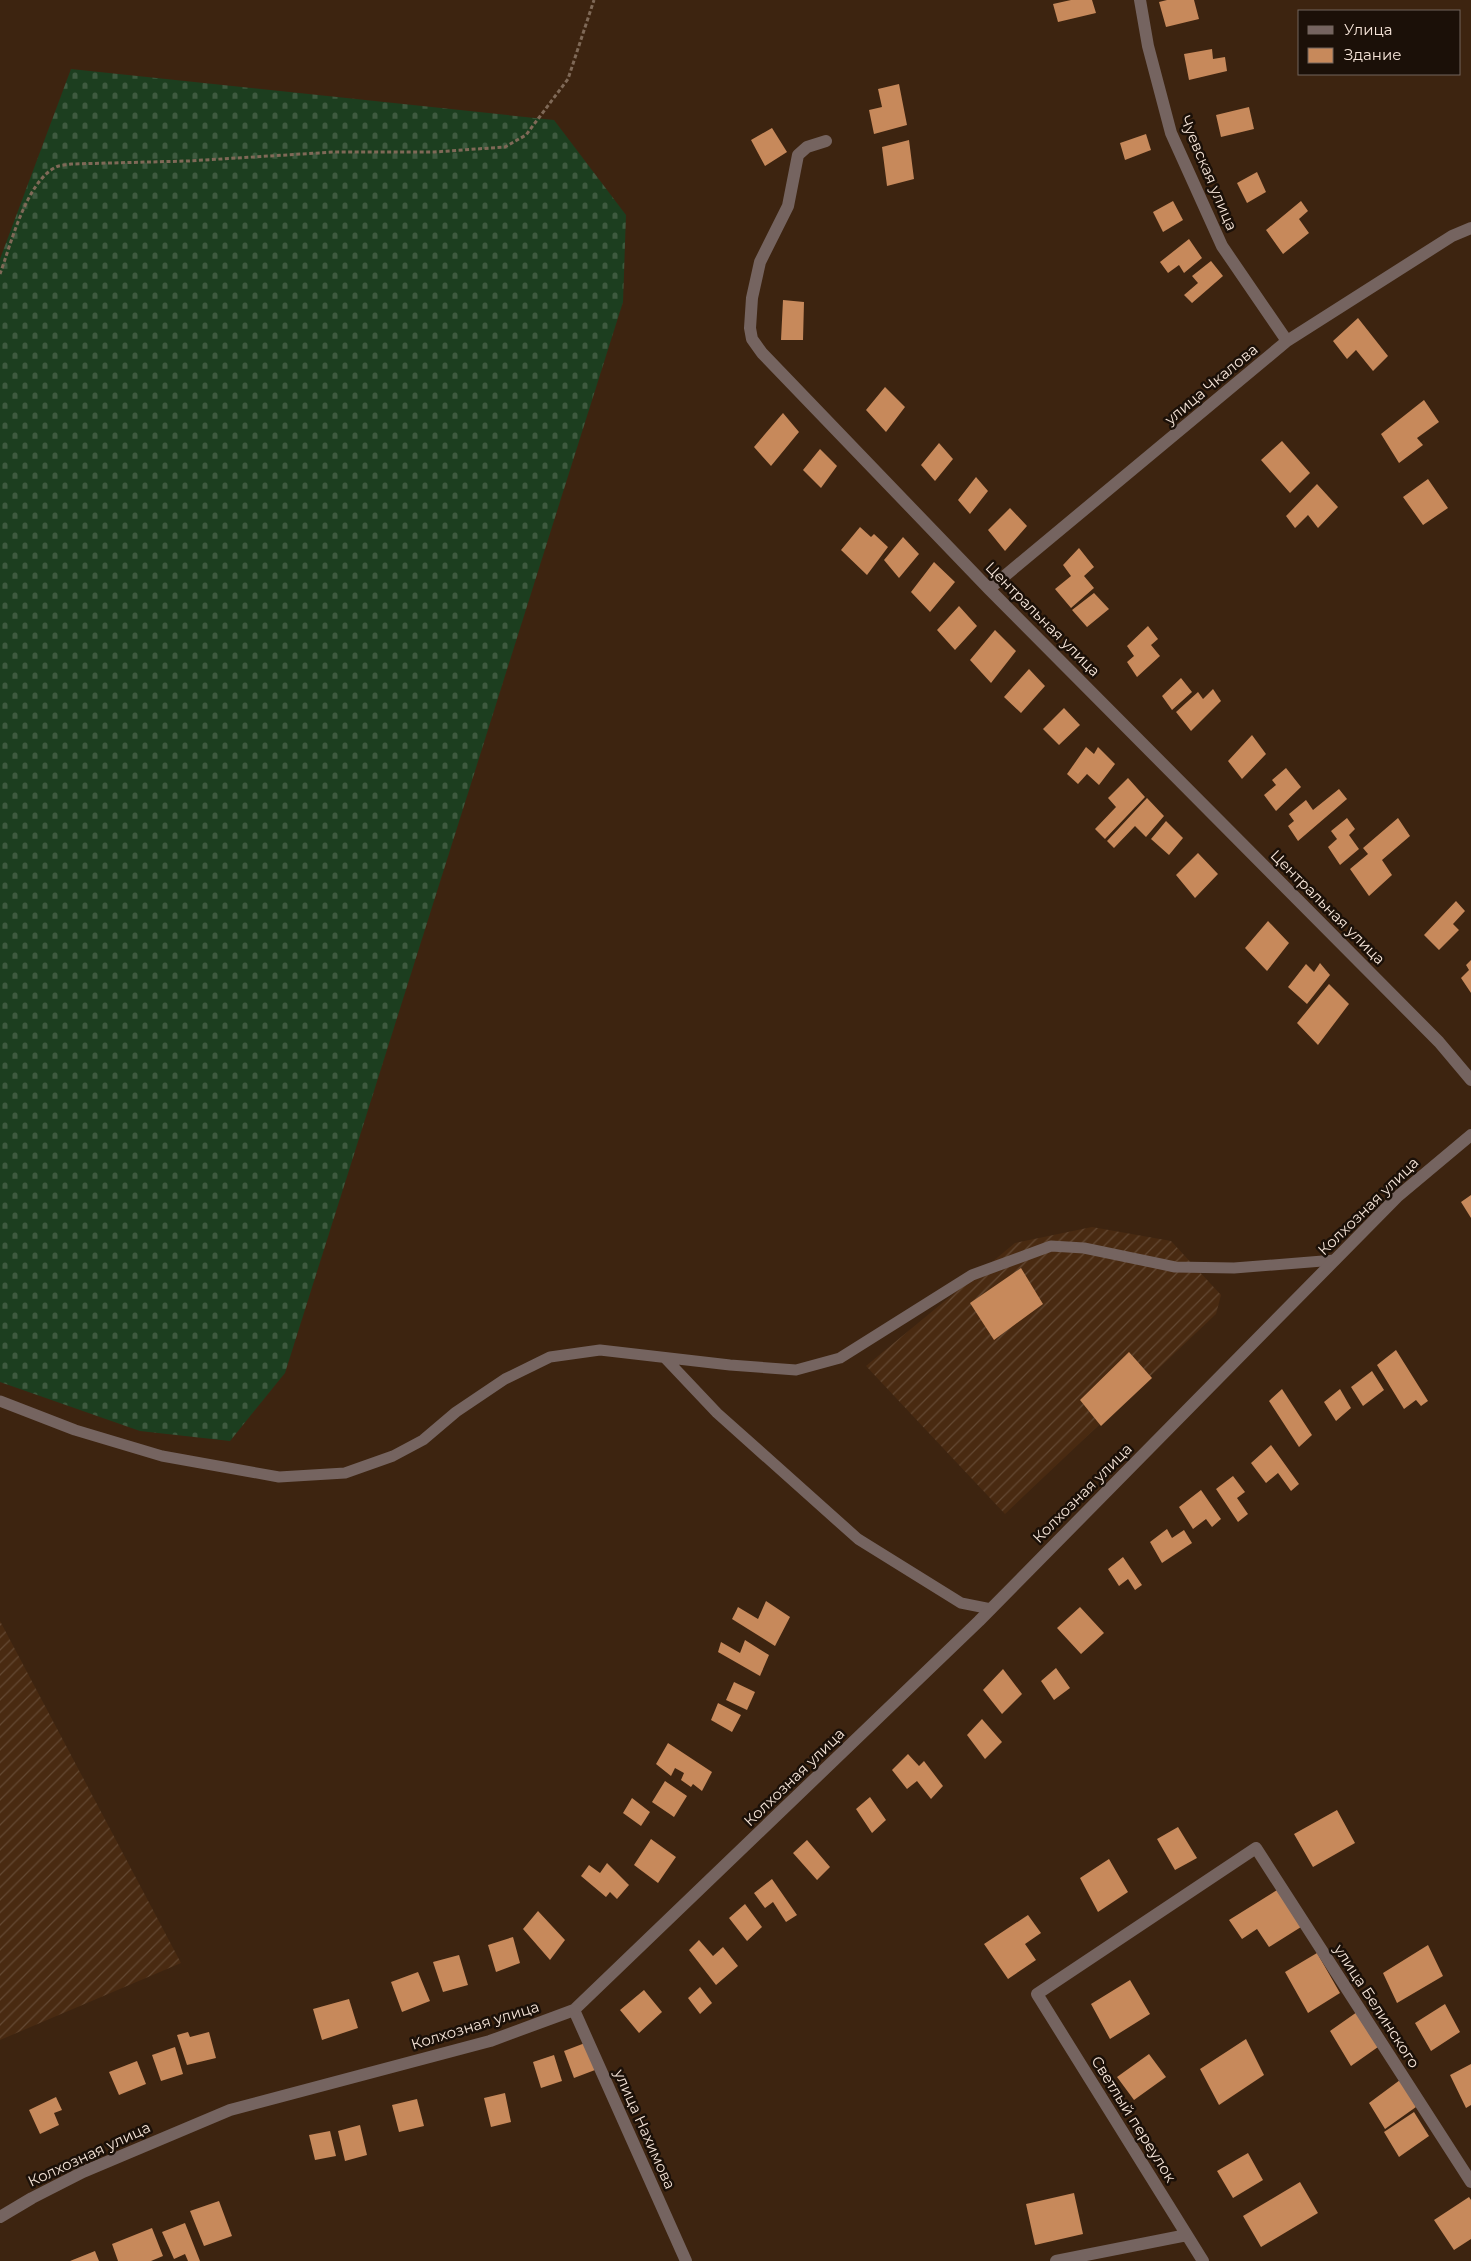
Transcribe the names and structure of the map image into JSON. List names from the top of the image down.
{
  "streets": {
    "street": [
      "Чуевская улица",
      "улица Чкалова",
      "Центральная улица",
      "Колхозная улица",
      "улица Белинского",
      "Светлый переулок",
      "улица Нахимова"
    ]
  },
  "crossings": [
    ["Чуевская улица", "улица Чкалова"],
    ["улица Чкалова", "Центральная улица"],
    ["Колхозная улица", "улица Нахимова"],
    ["улица Белинского", "Светлый переулок"]
  ],
  "legend": ["Улица", "Здание"]
}
